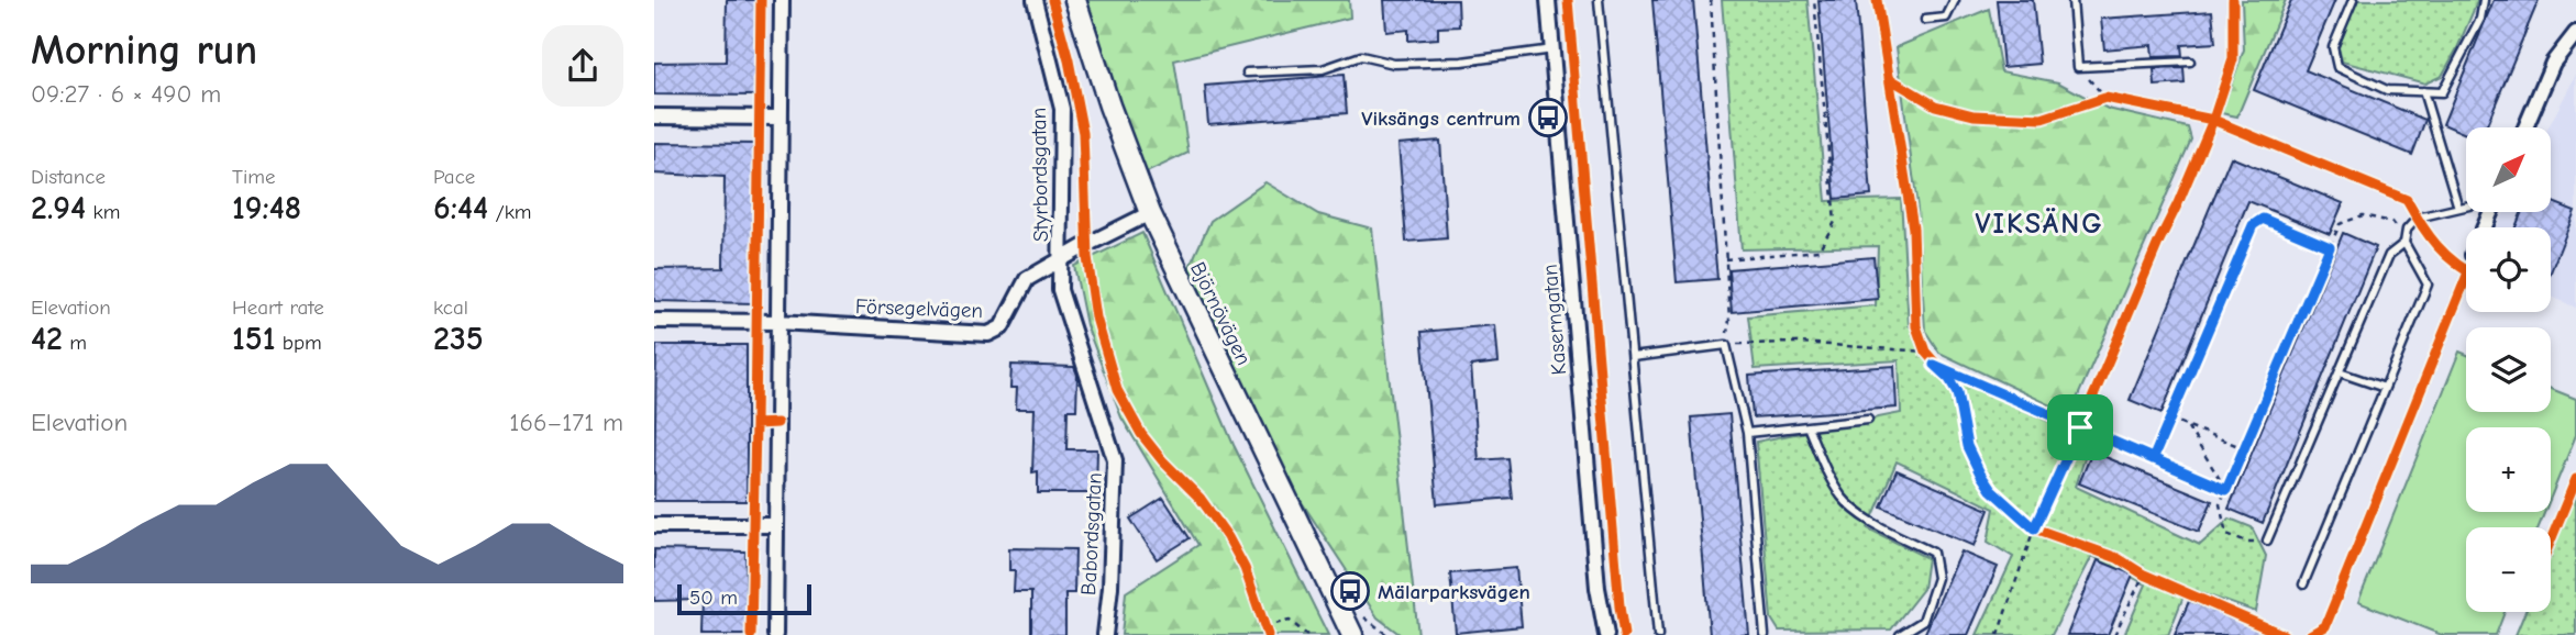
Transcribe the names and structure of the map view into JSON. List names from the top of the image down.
{
  "streets": {
    "main road": ["Björnövägen"],
    "street": [
      "Styrbordsgatan",
      "Försegelvägen",
      "Kaserngatan",
      "Babordsgatan"
    ]
  },
  "crossings": [
    ["Styrbordsgatan", "Försegelvägen"],
    ["Styrbordsgatan", "Babordsgatan"],
    ["Försegelvägen", "Björnövägen"],
    ["Försegelvägen", "Babordsgatan"]
  ],
  "districts": ["VIKSÄNG"],
  "places": {
    "bus stop": ["Viksängs centrum", "Mälarparksvägen"]
  },
  "scale_bar": "50 m",
  "north": "top right",
  "page": {
    "heading": ["Morning run", "09:27 · 6 × 490 m"],
    "map_buttons": ["+", "−"],
    "stats": [
      ["Distance", "2.94 km"],
      ["Time", "19:48"],
      ["Pace", "6:44 /km"],
      ["Elevation", "42 m"],
      ["Heart rate", "151 bpm"],
      ["kcal", "235"]
    ],
    "chart": ["Elevation", "166–171 m"],
    "scale": "50 m"
  }
}
